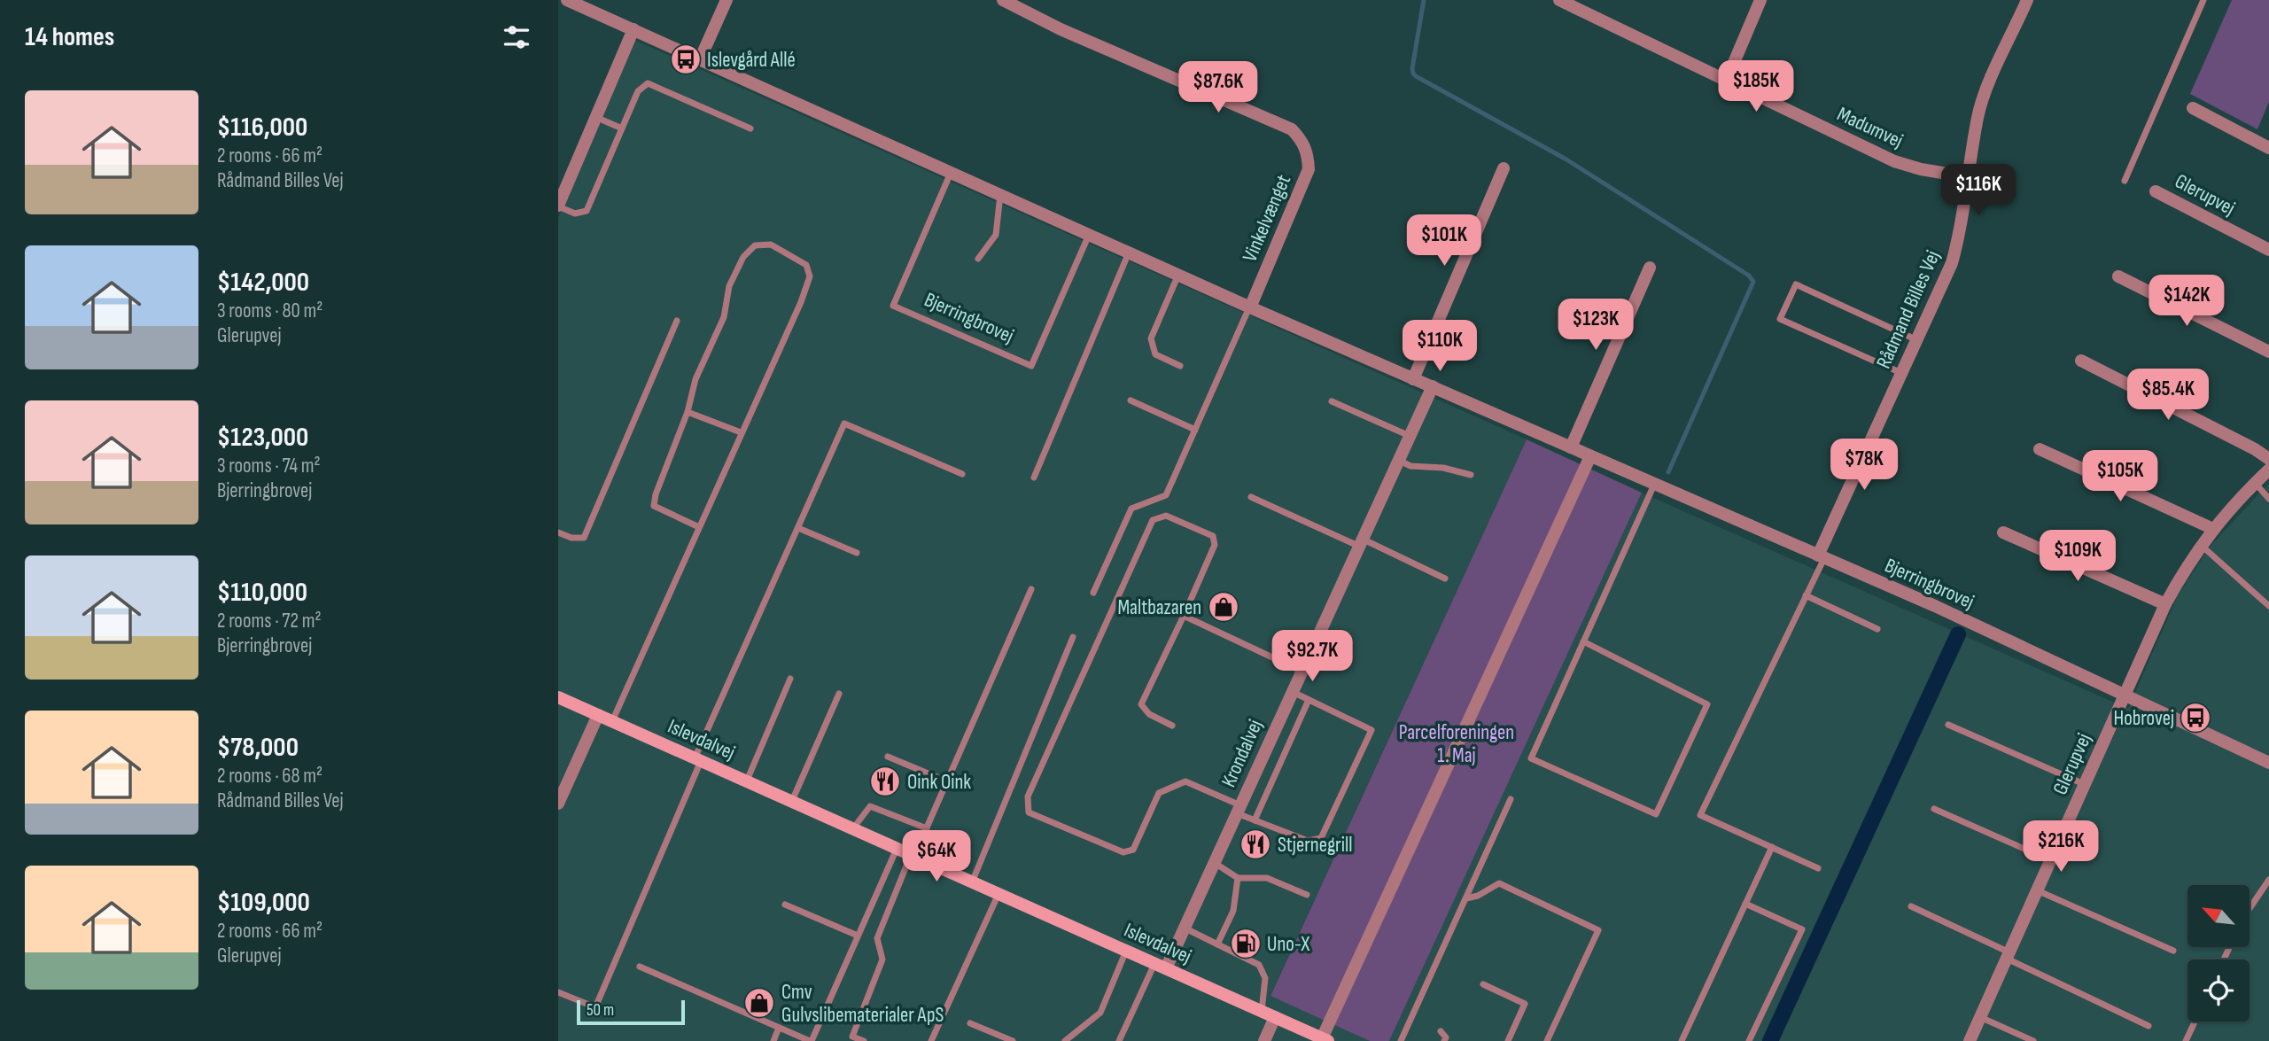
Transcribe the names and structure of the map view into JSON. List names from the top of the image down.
{
  "streets": {
    "street": [
      "Madumvej",
      "Glerupvej",
      "Vinkelvænget",
      "Rådmand Billes Vej",
      "Bjerringbrovej",
      "Islevdalvej",
      "Krondalvej"
    ]
  },
  "crossings": [
    ["Madumvej", "Rådmand Billes Vej"],
    ["Glerupvej", "Bjerringbrovej"],
    ["Vinkelvænget", "Bjerringbrovej"],
    ["Rådmand Billes Vej", "Bjerringbrovej"],
    ["Bjerringbrovej", "Krondalvej"],
    ["Islevdalvej", "Krondalvej"]
  ],
  "parks": ["Parcelforeningen 1. Maj"],
  "places": {
    "bus stop": ["Islevgård Allé", "Hobrovej"],
    "shop": ["Maltbazaren", "Cmv Gulvslibematerialer ApS"],
    "restaurant": ["Oink Oink", "Stjernegrill"],
    "fuel station": ["Uno-X"]
  },
  "scale_bar": "50 m",
  "north": "top left",
  "page": {
    "heading": "14 homes",
    "price": [
      "$185K",
      "$87.6K",
      "$116K",
      "$101K",
      "$142K",
      "$123K",
      "$110K",
      "$85.4K",
      "$78K",
      "$105K",
      "$109K",
      "$92.7K",
      "$216K",
      "$64K"
    ],
    "list": [
      {
        "name": "$116,000",
        "note": "2 rooms · 66 m² · Rådmand Billes Vej"
      },
      {
        "name": "$142,000",
        "note": "3 rooms · 80 m² · Glerupvej"
      },
      {
        "name": "$123,000",
        "note": "3 rooms · 74 m² · Bjerringbrovej"
      },
      {
        "name": "$110,000",
        "note": "2 rooms · 72 m² · Bjerringbrovej"
      },
      {
        "name": "$78,000",
        "note": "2 rooms · 68 m² · Rådmand Billes Vej"
      },
      {
        "name": "$109,000",
        "note": "2 rooms · 66 m² · Glerupvej"
      }
    ],
    "scale": "50 m"
  }
}
